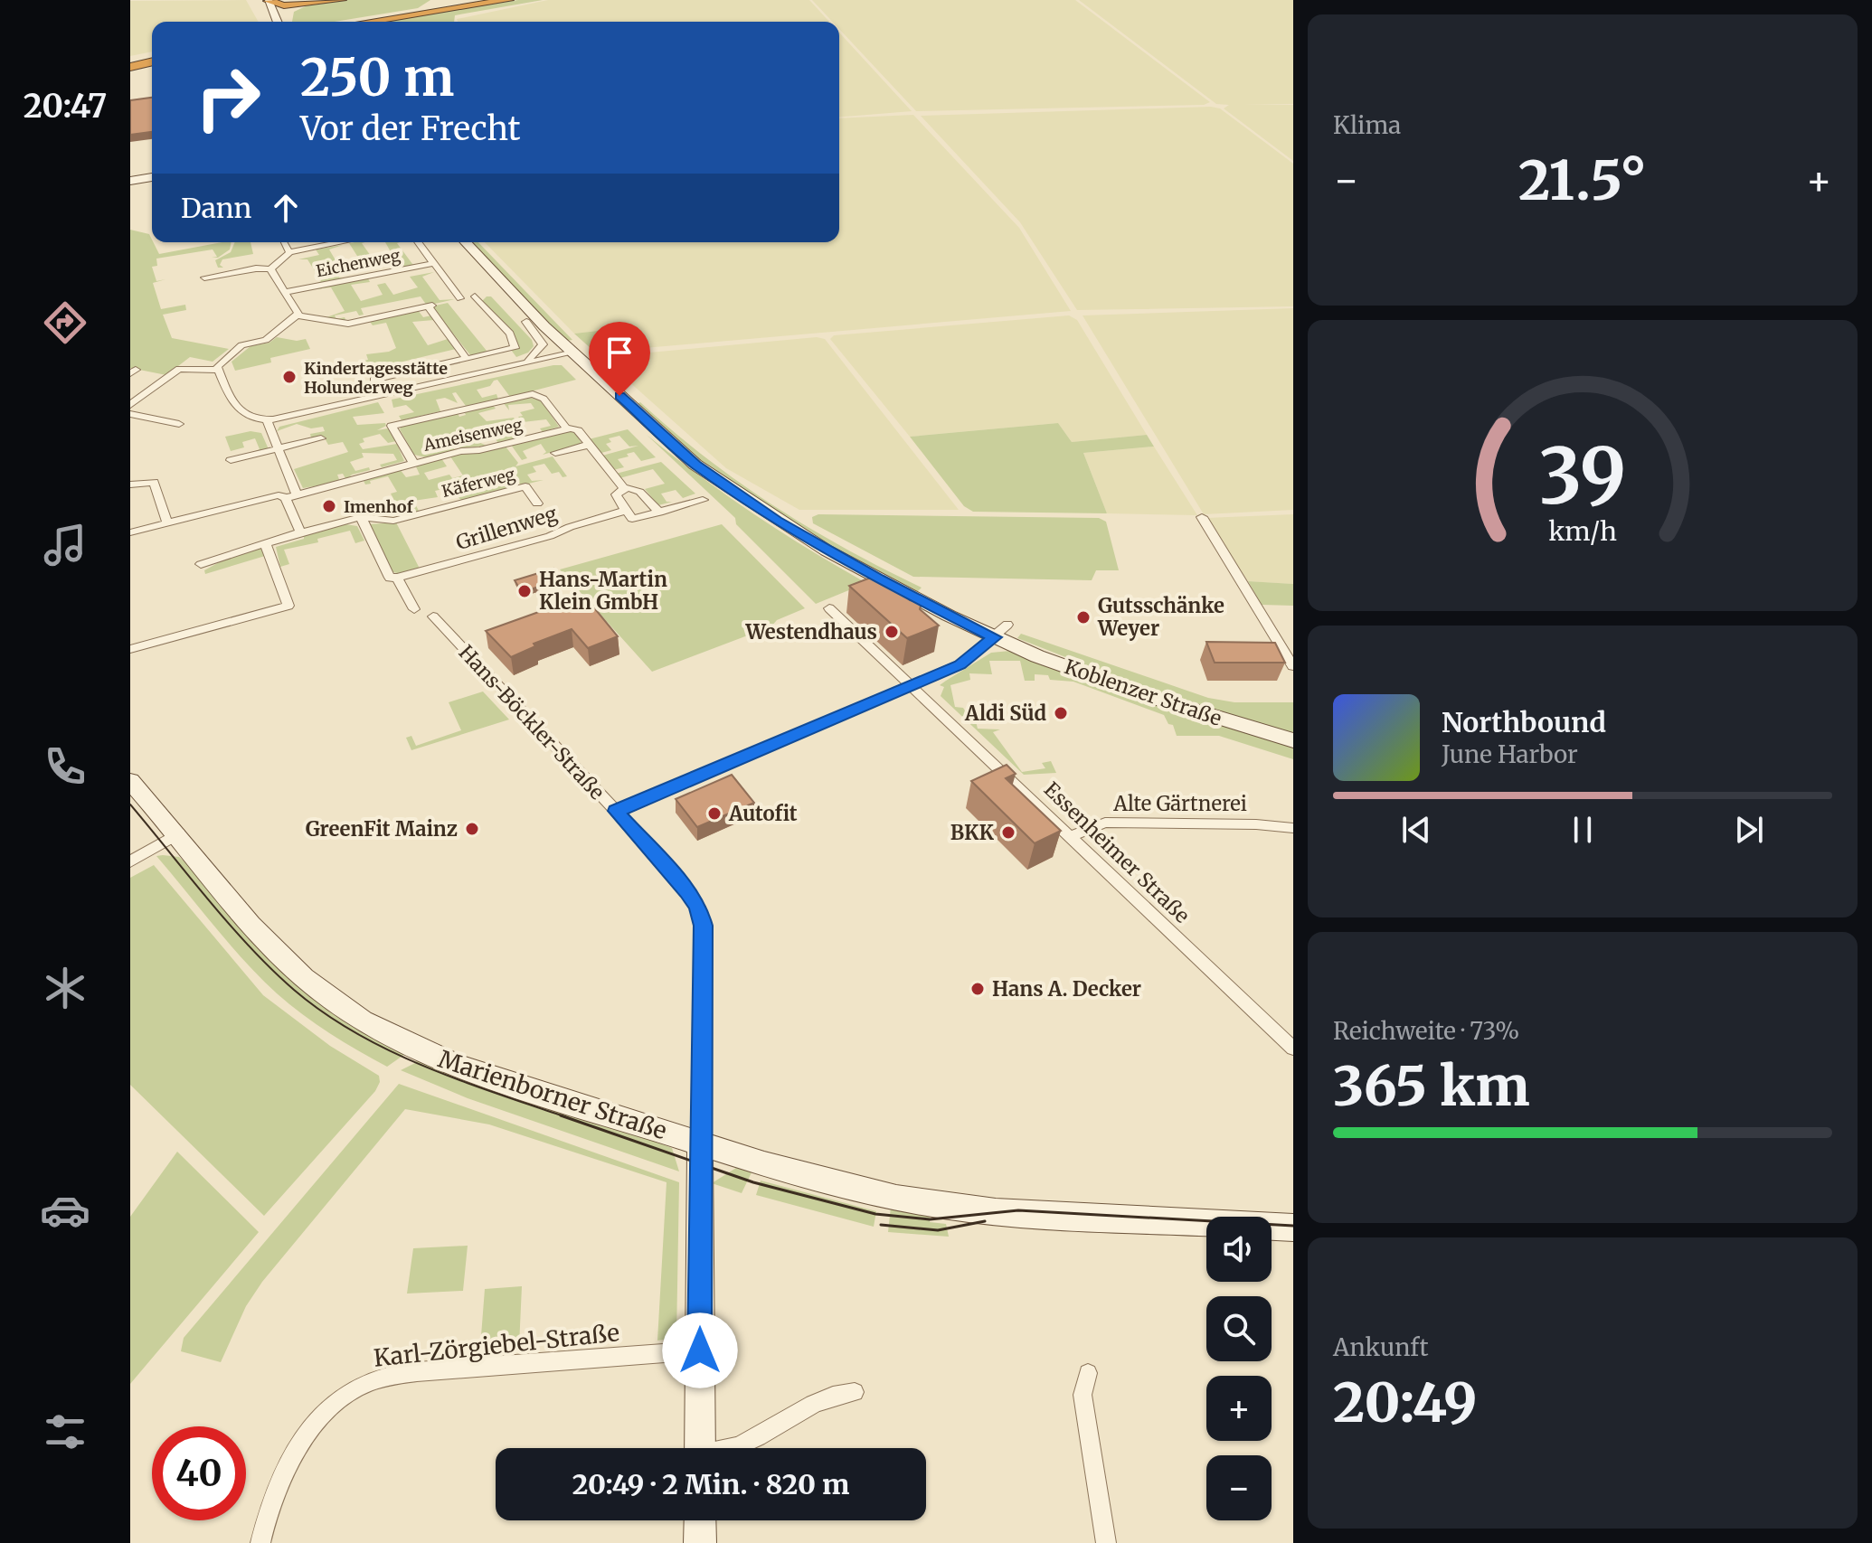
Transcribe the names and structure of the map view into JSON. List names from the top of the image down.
{
  "streets": {
    "main road": ["Koblenzer Straße", "Hans-Böckler-Straße", "Marienborner Straße"],
    "street": [
      "Eichenweg",
      "Ameisenweg",
      "Käferweg",
      "Grillenweg",
      "Alte Gärtnerei",
      "Essenheimer Straße",
      "Karl-Zörgiebel-Straße"
    ]
  },
  "crossings": [
    ["Hans-Böckler-Straße", "Marienborner Straße"],
    ["Hans-Böckler-Straße", "Karl-Zörgiebel-Straße"],
    ["Alte Gärtnerei", "Essenheimer Straße"]
  ],
  "places": [
    "Kindertagesstätte Holunderweg",
    "Imenhof",
    "Hans-Martin Klein GmbH",
    "Gutsschänke Weyer",
    "Westendhaus",
    "Aldi Süd",
    "Autofit",
    "GreenFit Mainz",
    "BKK",
    "Hans A. Decker"
  ],
  "page": {
    "tabs": "20:47",
    "tile": [
      "Klima",
      ["Reichweite · 73%", "365 km"],
      ["Ankunft", "20:49"]
    ],
    "turn": ["250 m", "Vor der Frecht"],
    "heat": ["−", "21.5°", "+"],
    "then": "Dann",
    "song": ["Northbound", "June Harbor"],
    "map_buttons": ["+", "−"],
    "limit": "40",
    "trip": "20:49 · 2 Min. · 820 m",
    "gauge": ["39", "km/h"]
  }
}
